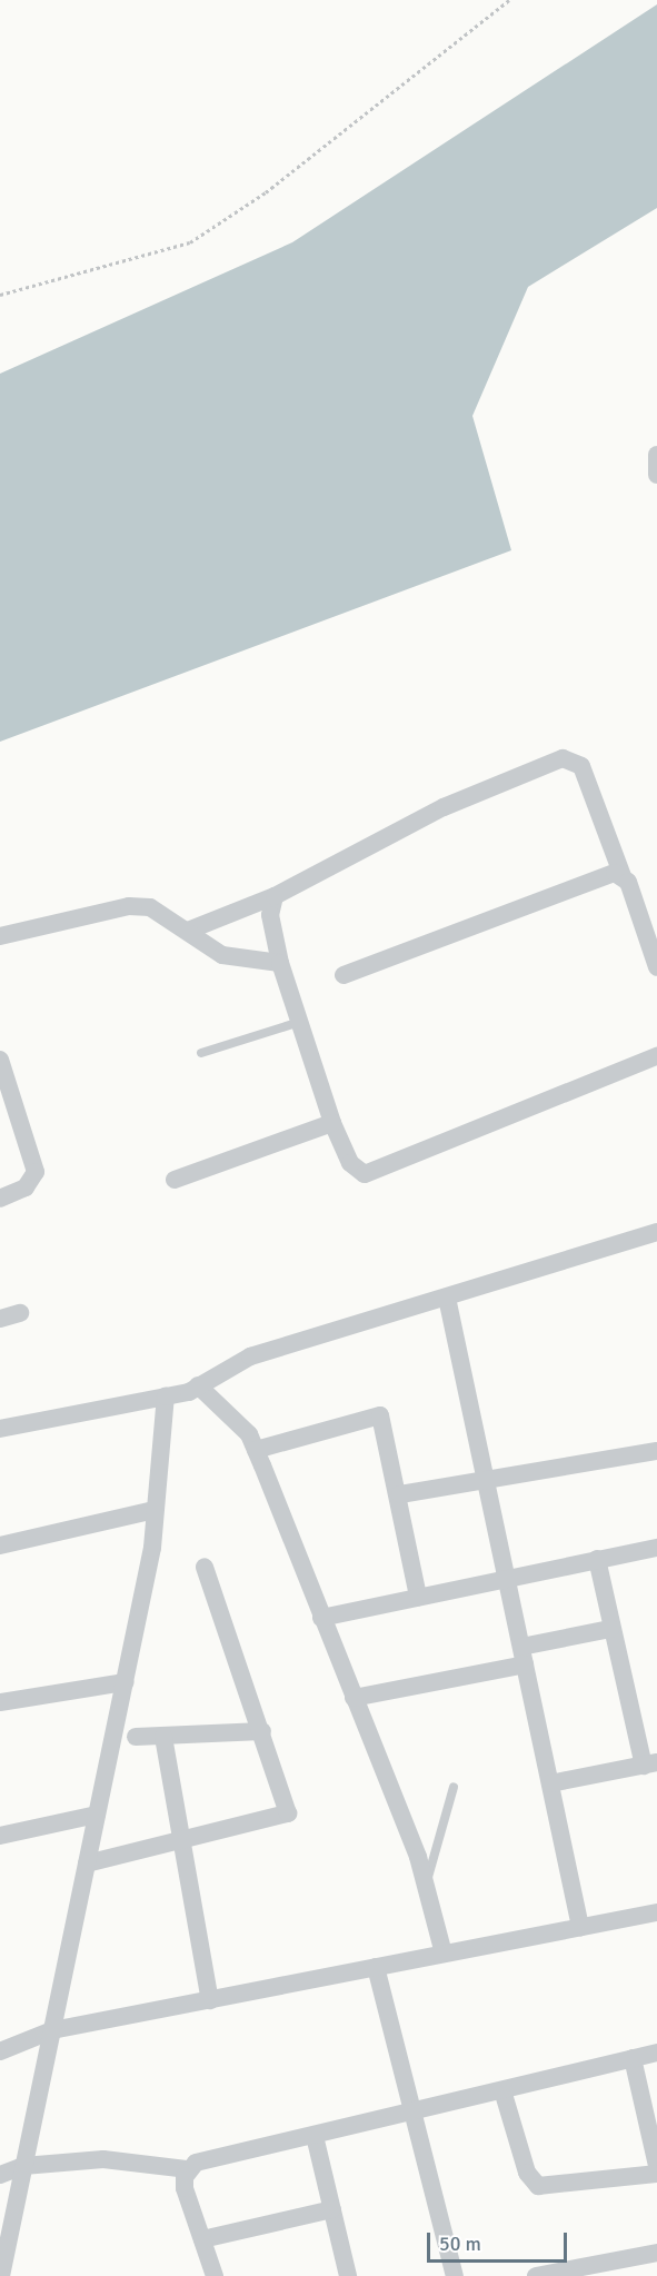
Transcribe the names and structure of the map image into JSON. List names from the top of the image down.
{
  "scale_bar": "50 m"
}
